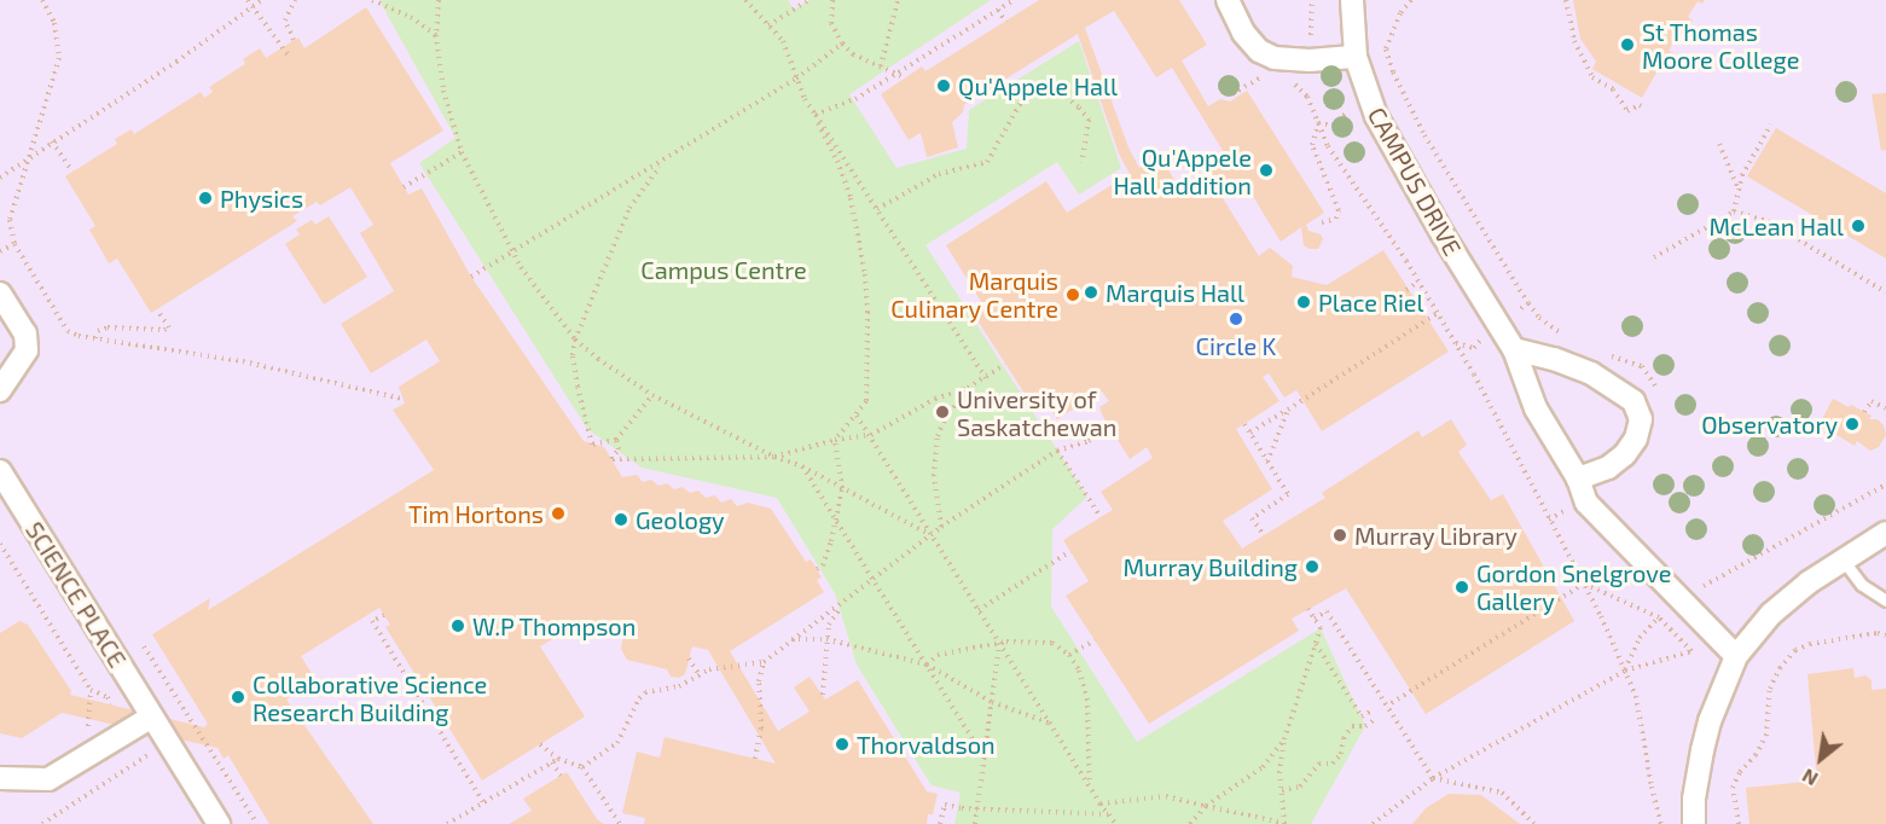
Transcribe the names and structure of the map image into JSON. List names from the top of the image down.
{
  "streets": {
    "street": ["CAMPUS DRIVE", "SCIENCE PLACE"]
  },
  "parks": ["Campus Centre"],
  "places": [
    "St Thomas Moore College",
    "Qu'Appele Hall",
    "Qu'Appele Hall addition",
    "Physics",
    "McLean Hall",
    "Marquis Hall",
    "Marquis Culinary Centre",
    "Place Riel",
    "Circle K",
    "University of Saskatchewan",
    "Observatory",
    "Tim Hortons",
    "Geology",
    "Murray Library",
    "Murray Building",
    "Gordon Snelgrove Gallery",
    "W.P Thompson",
    "Collaborative Science Research Building",
    "Thorvaldson"
  ],
  "north": "bottom left"
}
